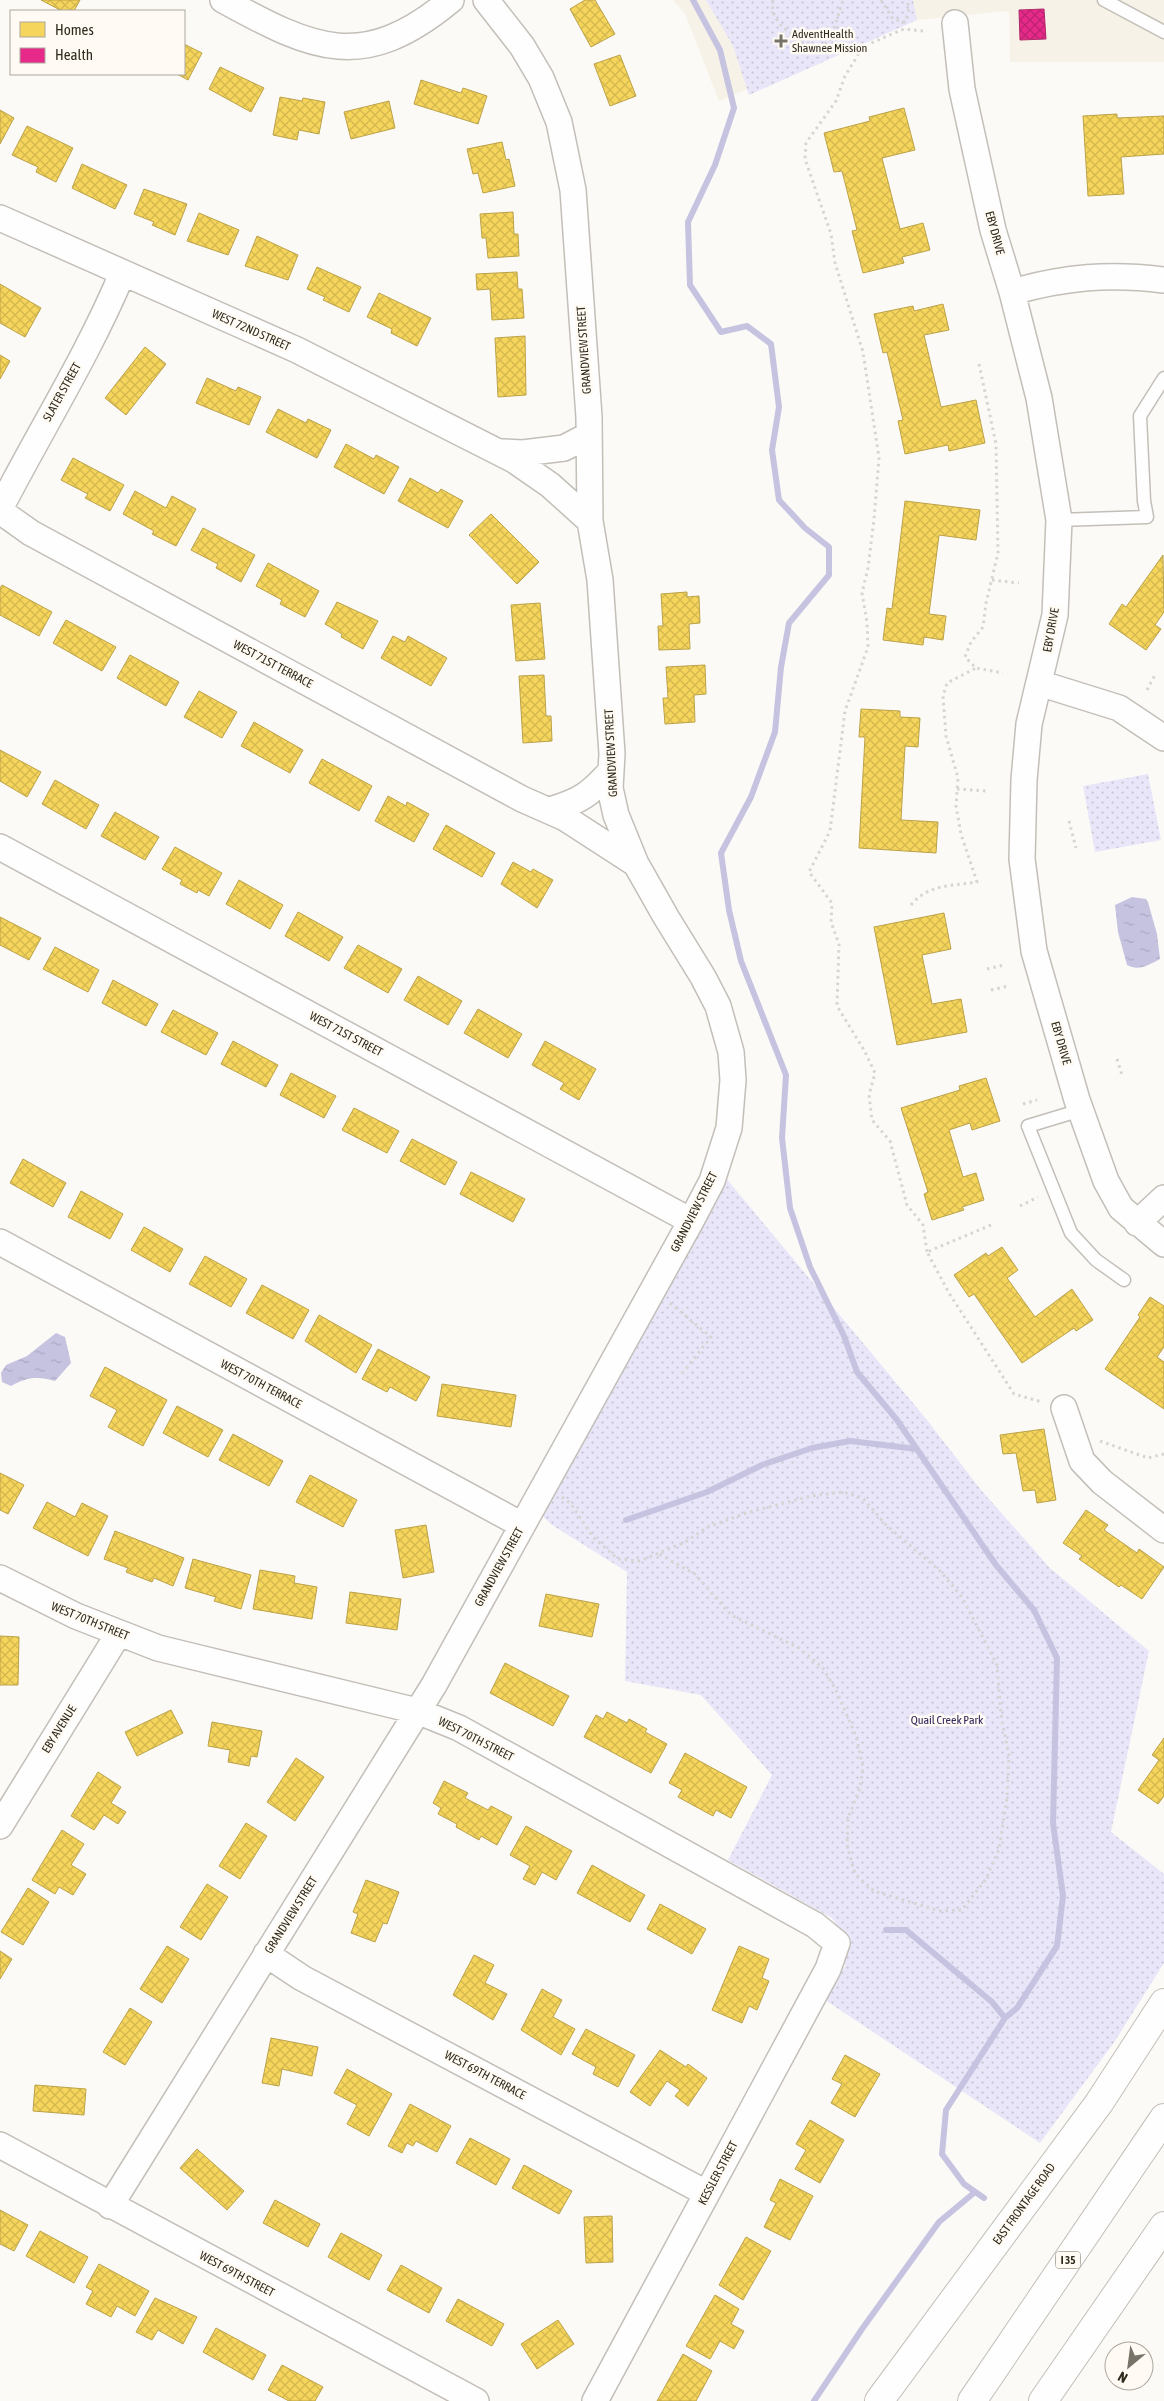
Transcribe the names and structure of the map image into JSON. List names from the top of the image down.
{
  "streets": {
    "main road": ["EAST FRONTAGE ROAD", "I 35"],
    "street": [
      "EBY DRIVE",
      "WEST 72ND STREET",
      "GRANDVIEW STREET",
      "SLATER STREET",
      "WEST 71ST TERRACE",
      "WEST 71ST STREET",
      "WEST 70TH TERRACE",
      "WEST 70TH STREET",
      "EBY AVENUE",
      "WEST 69TH TERRACE",
      "KESSLER STREET",
      "WEST 69TH STREET"
    ]
  },
  "crossings": [
    ["WEST 72ND STREET", "GRANDVIEW STREET"],
    ["WEST 72ND STREET", "SLATER STREET"],
    ["GRANDVIEW STREET", "WEST 71ST TERRACE"],
    ["GRANDVIEW STREET", "WEST 71ST STREET"],
    ["GRANDVIEW STREET", "WEST 70TH TERRACE"],
    ["GRANDVIEW STREET", "WEST 70TH STREET"],
    ["GRANDVIEW STREET", "WEST 69TH TERRACE"],
    ["GRANDVIEW STREET", "WEST 69TH STREET"],
    ["SLATER STREET", "WEST 71ST TERRACE"],
    ["WEST 70TH STREET", "EBY AVENUE"],
    ["WEST 70TH STREET", "KESSLER STREET"],
    ["WEST 69TH TERRACE", "KESSLER STREET"]
  ],
  "parks": ["Quail Creek Park"],
  "places": {
    "health": ["AdventHealth Shawnee Mission"]
  },
  "legend": ["Homes", "Health"],
  "north": "bottom left"
}
